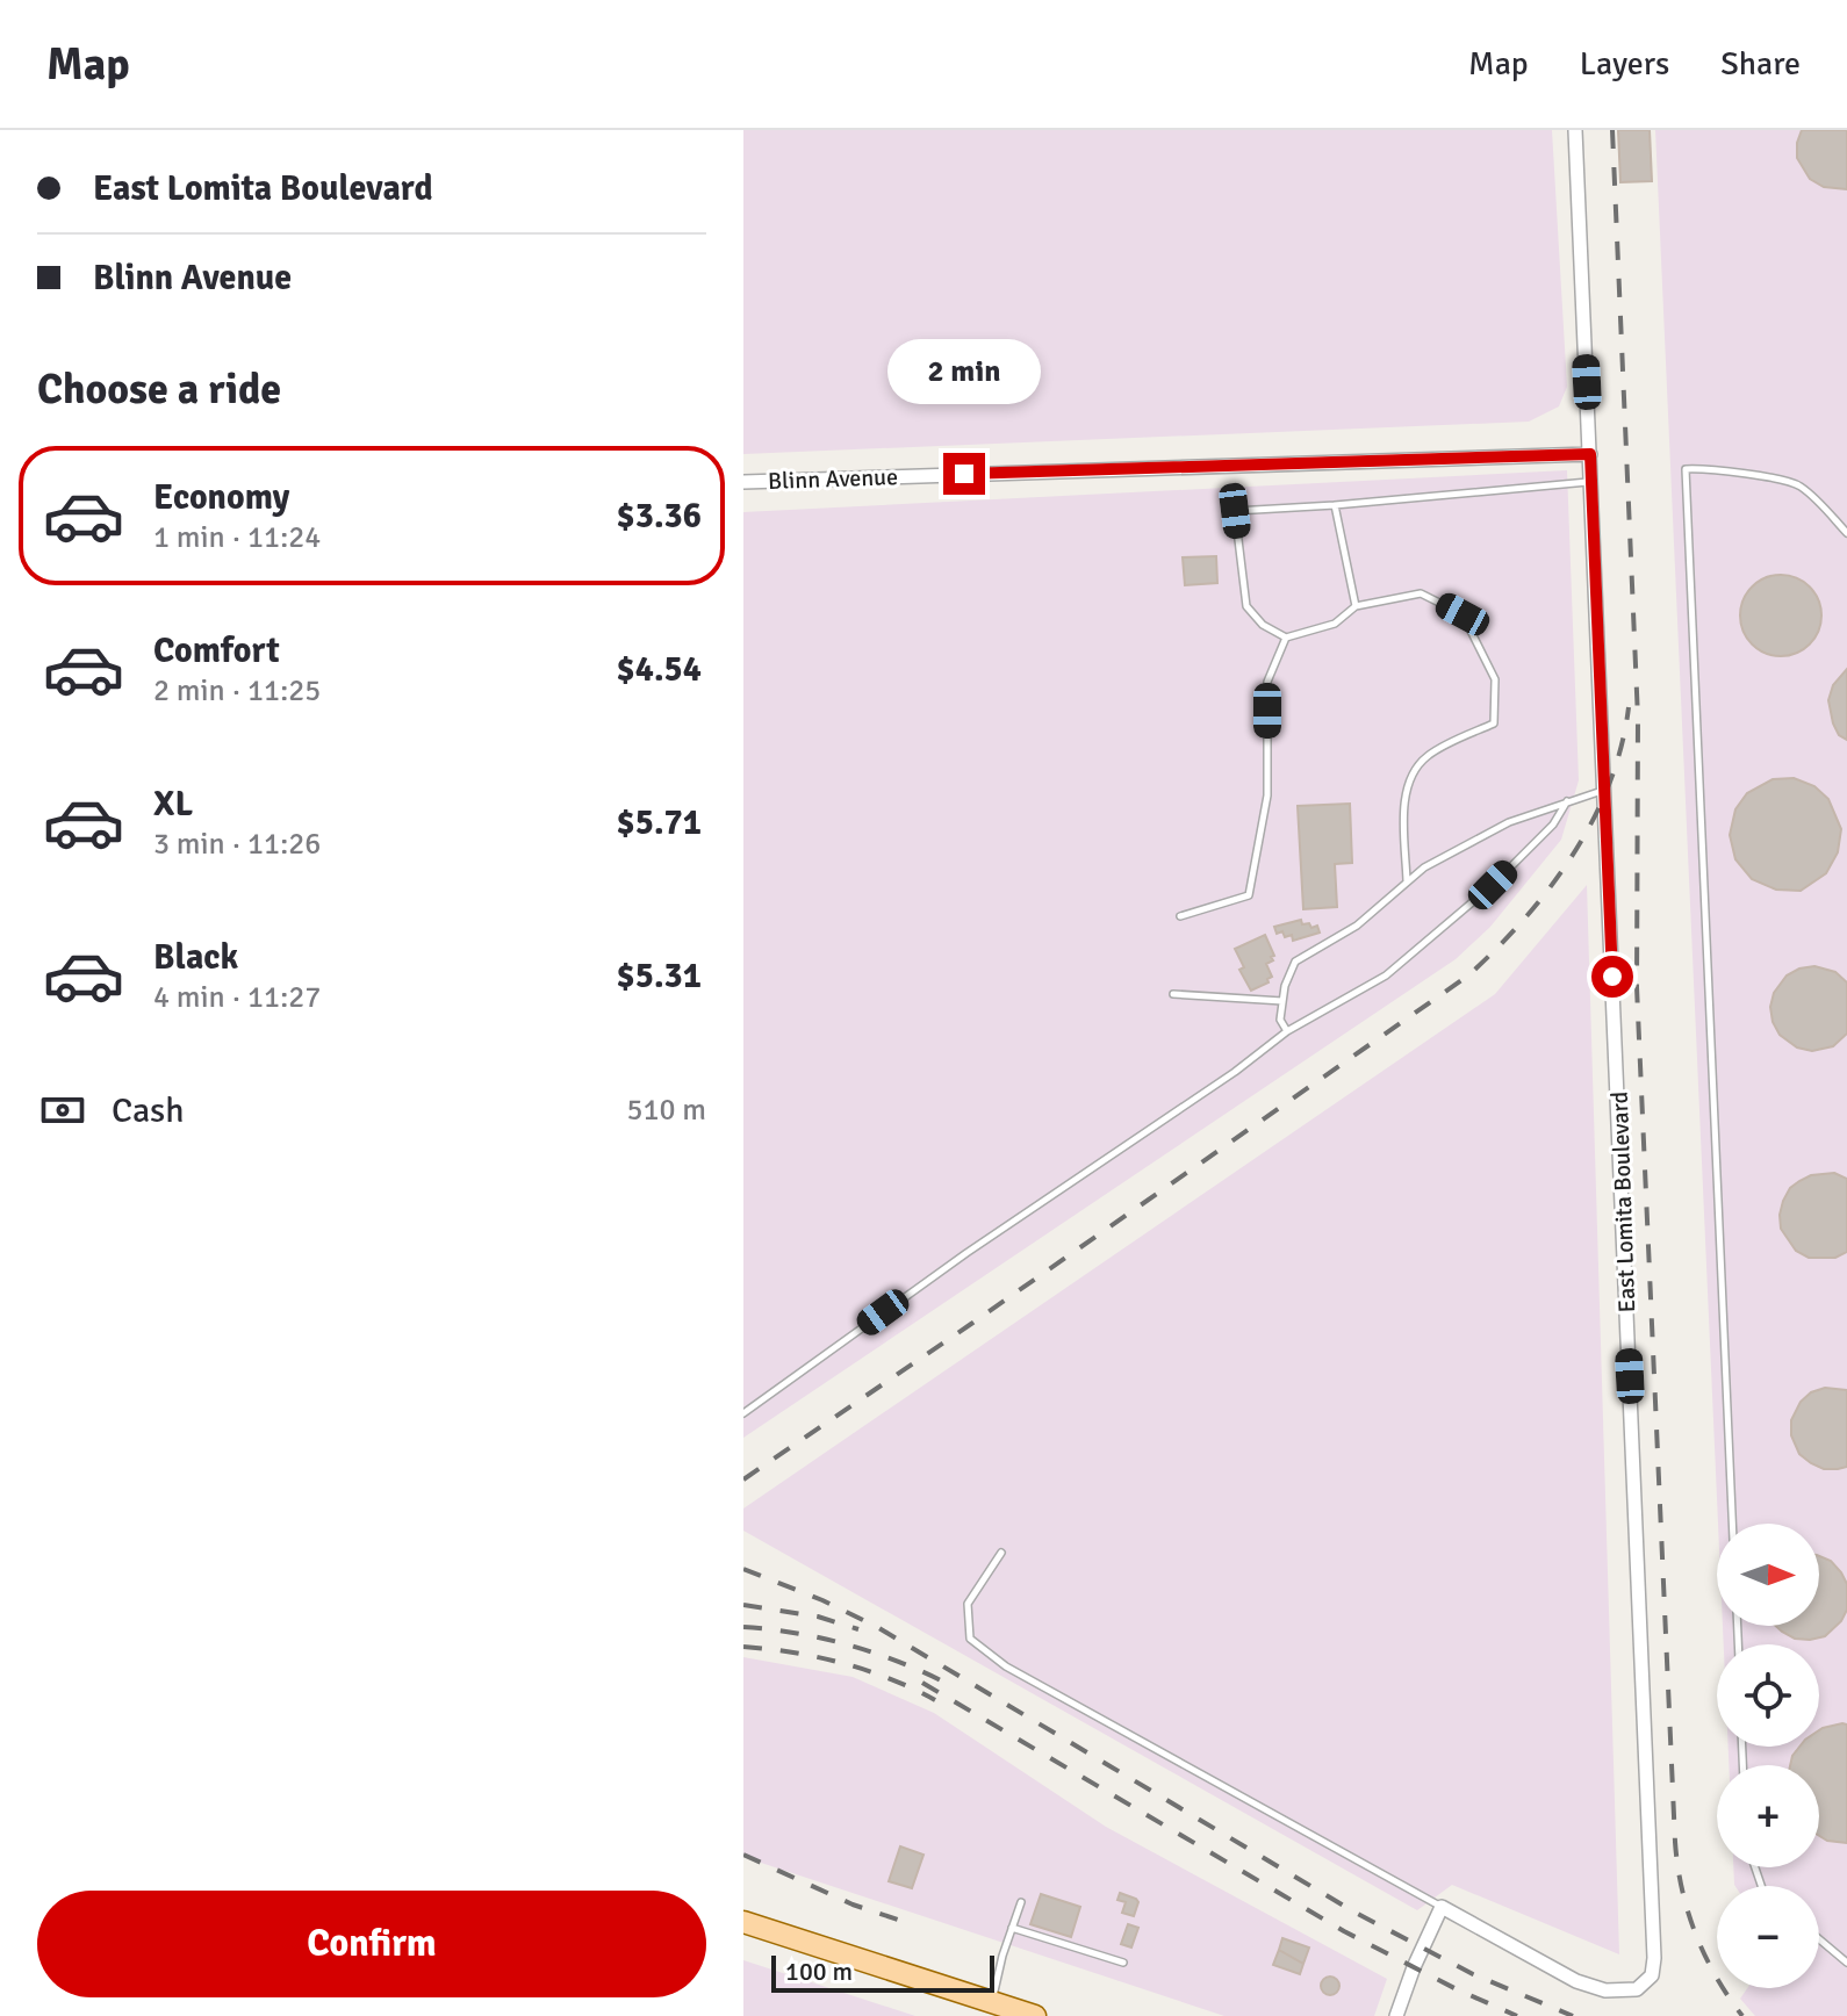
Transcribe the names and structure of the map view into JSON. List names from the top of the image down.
{
  "streets": {
    "street": ["Blinn Avenue", "East Lomita Boulevard"]
  },
  "crossings": [
    ["Blinn Avenue", "East Lomita Boulevard"]
  ],
  "scale_bar": "100 m",
  "north": "right",
  "page": {
    "header": "Map",
    "nav": ["Map", "Layers", "Share"],
    "banner": ["East Lomita Boulevard", "Blinn Avenue"],
    "heading": "Choose a ride",
    "bubble": "2 min",
    "list": [
      {
        "name": "Economy",
        "note": "1 min · 11:24",
        "value": "$3.36"
      },
      {
        "name": "Comfort",
        "note": "2 min · 11:25",
        "value": "$4.54"
      },
      {
        "name": "XL",
        "note": "3 min · 11:26",
        "value": "$5.71"
      },
      {
        "name": "Black",
        "note": "4 min · 11:27",
        "value": "$5.31"
      }
    ],
    "pay": ["Cash", "510 m"],
    "map_buttons": ["+", "−"],
    "buttons": "Confirm",
    "scale": "100 m"
  }
}
